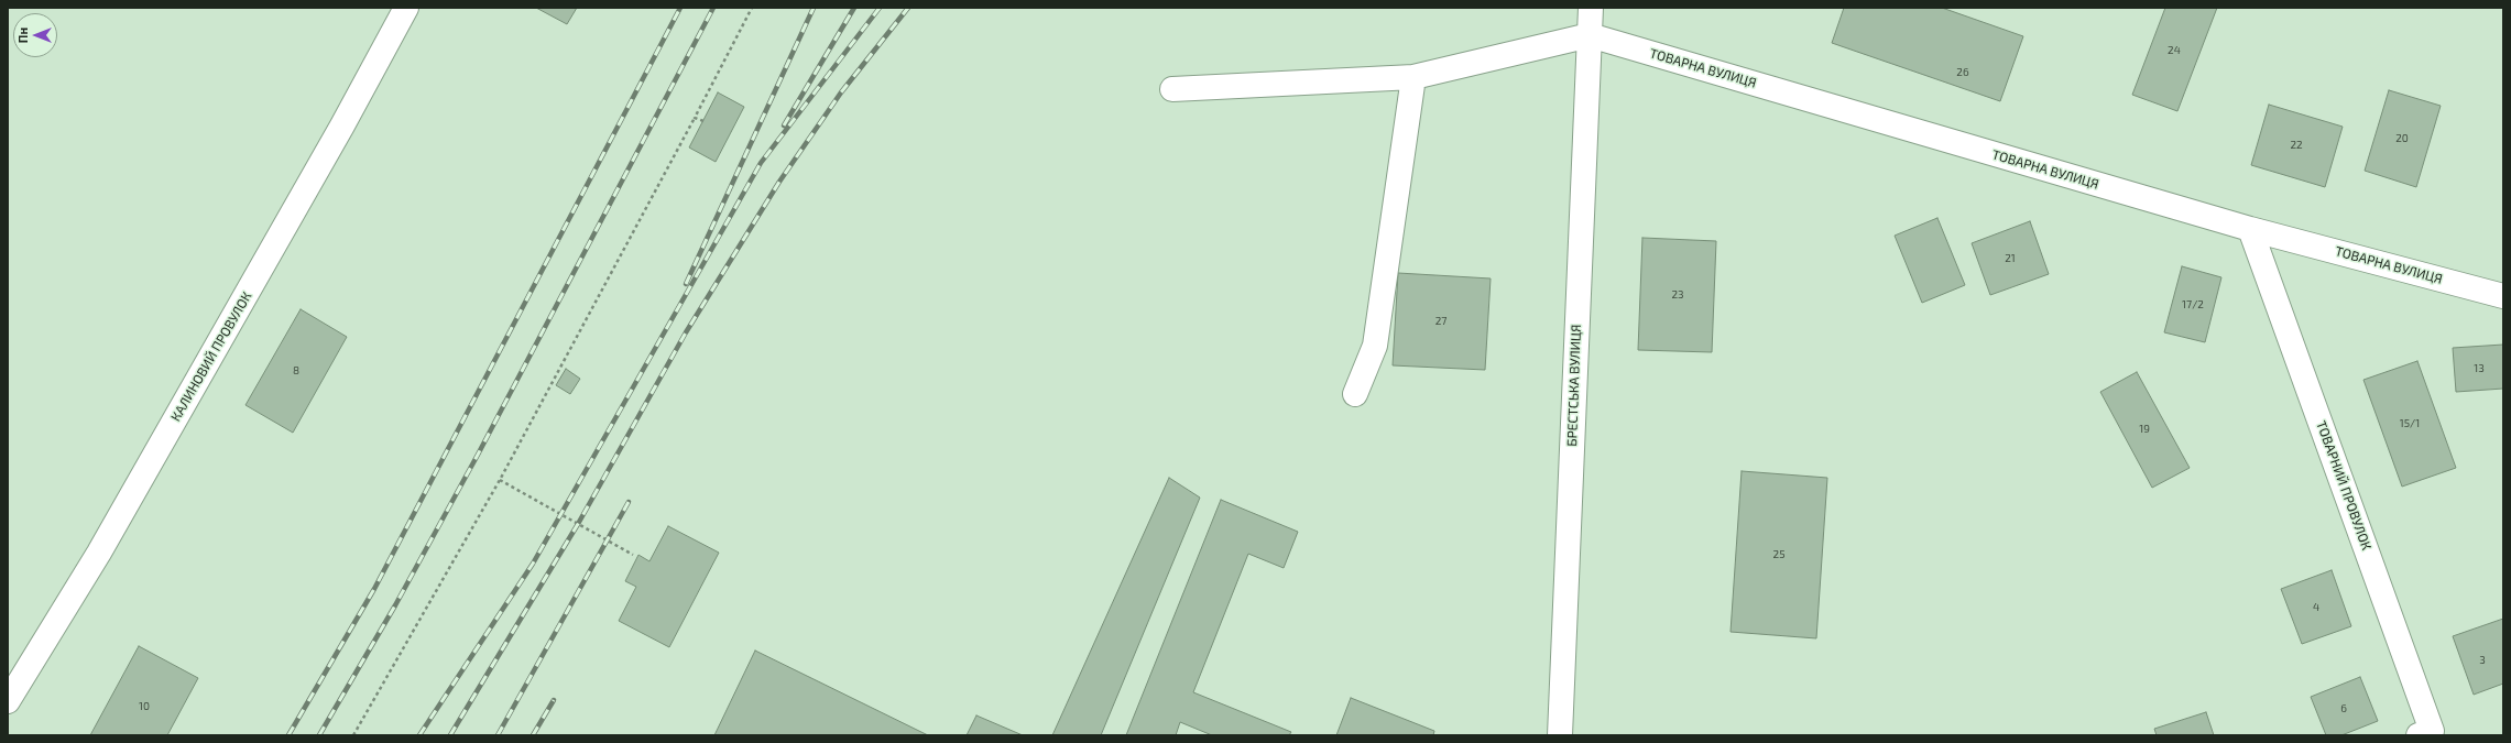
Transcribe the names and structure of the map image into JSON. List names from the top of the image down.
{
  "streets": {
    "street": [
      "ТОВАРНА ВУЛИЦЯ",
      "КАЛИНОВИЙ ПРОВУЛОК",
      "БРЕСТСЬКА ВУЛИЦЯ",
      "ТОВАРНИЙ ПРОВУЛОК"
    ]
  },
  "crossings": [
    ["ТОВАРНА ВУЛИЦЯ", "БРЕСТСЬКА ВУЛИЦЯ"],
    ["ТОВАРНА ВУЛИЦЯ", "ТОВАРНИЙ ПРОВУЛОК"]
  ],
  "house_numbers": [
    "24",
    "26",
    "20",
    "22",
    "21",
    "23",
    "17/2",
    "27",
    "13",
    "8",
    "15/1",
    "19",
    "25",
    "4",
    "3",
    "10",
    "6"
  ],
  "north": "left"
}
